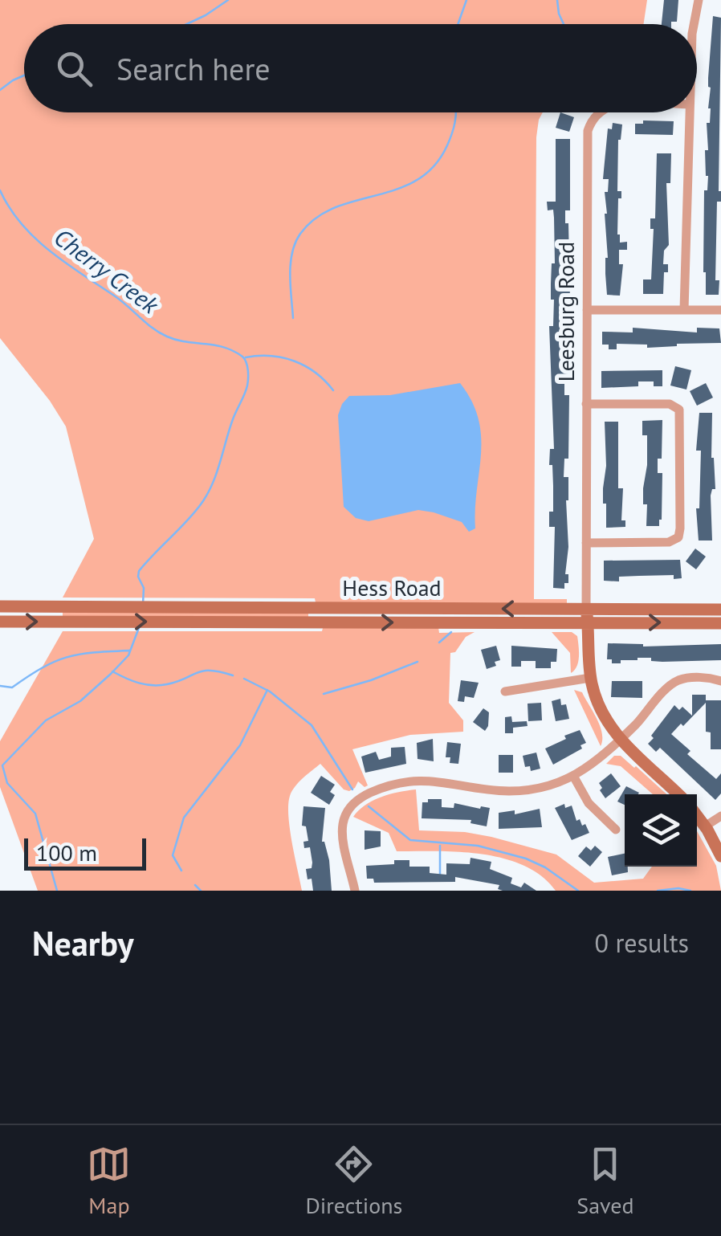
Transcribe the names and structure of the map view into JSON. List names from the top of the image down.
{
  "streets": {
    "main road": ["Hess Road"],
    "street": ["Leesburg Road"]
  },
  "crossings": [
    ["Leesburg Road", "Hess Road"]
  ],
  "water": ["Cherry Creek"],
  "scale_bar": "100 m",
  "page": {
    "search": "Search here",
    "scale": "100 m",
    "heading": ["Nearby", "0 results"],
    "nav": ["Map", "Directions", "Saved"]
  }
}
